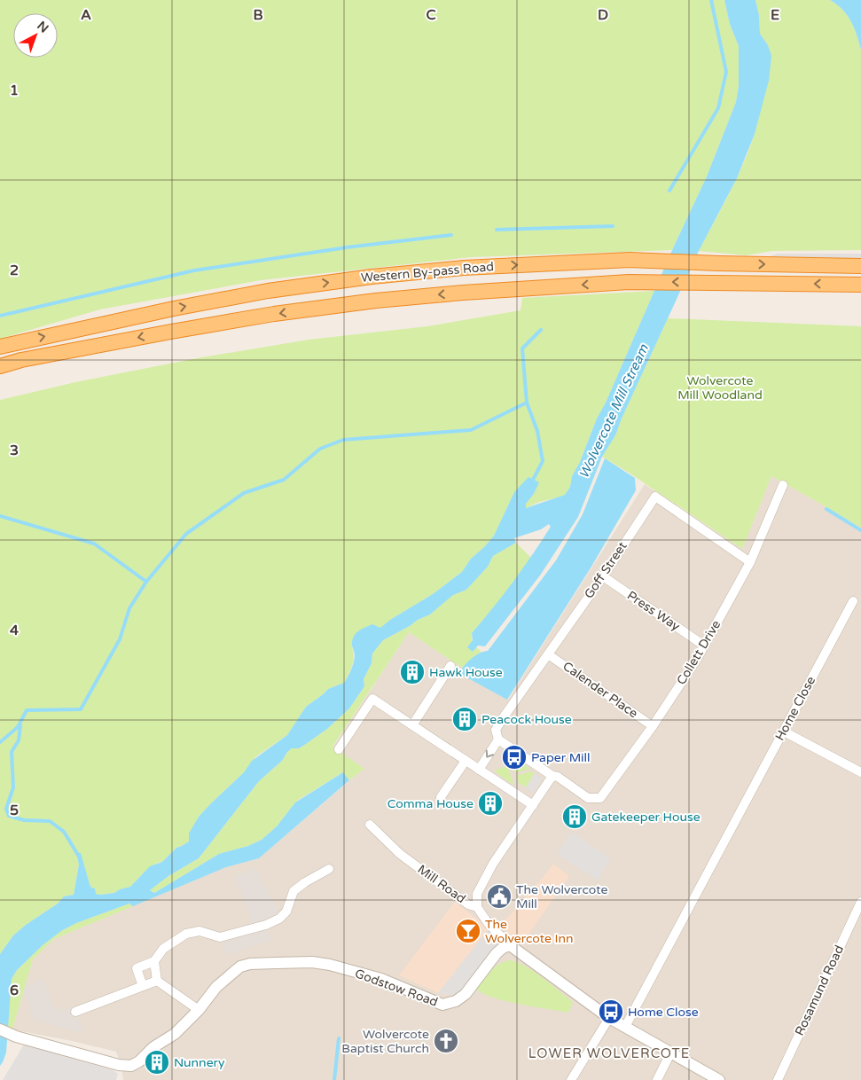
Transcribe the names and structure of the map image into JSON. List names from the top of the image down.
{
  "streets": {
    "highway": ["Western By-pass Road"],
    "street": [
      "Goff Street",
      "Press Way",
      "Collett Drive",
      "Calender Place",
      "Home Close",
      "Mill Road",
      "Godstow Road",
      "Rosamund Road"
    ]
  },
  "crossings": [
    ["Goff Street", "Press Way"],
    ["Goff Street", "Collett Drive"],
    ["Goff Street", "Calender Place"],
    ["Press Way", "Collett Drive"],
    ["Collett Drive", "Calender Place"],
    ["Mill Road", "Godstow Road"]
  ],
  "districts": ["LOWER WOLVERCOTE"],
  "water": ["Wolvercote Mill Stream"],
  "parks": ["Wolvercote Mill Woodland"],
  "places": {
    "building": [
      "Hawk House",
      "Peacock House",
      "Comma House",
      "Gatekeeper House",
      "Nunnery"
    ],
    "bus stop": ["Paper Mill", "Home Close"],
    "public building": ["The Wolvercote Mill"],
    "bar": ["The Wolvercote Inn"],
    "church": ["Wolvercote Baptist Church"]
  },
  "north": "top right",
  "grid": {
    "columns": [
      "A",
      "B",
      "C",
      "D",
      "E"
    ],
    "rows": [
      "1",
      "2",
      "3",
      "4",
      "5",
      "6"
    ]
  }
}
